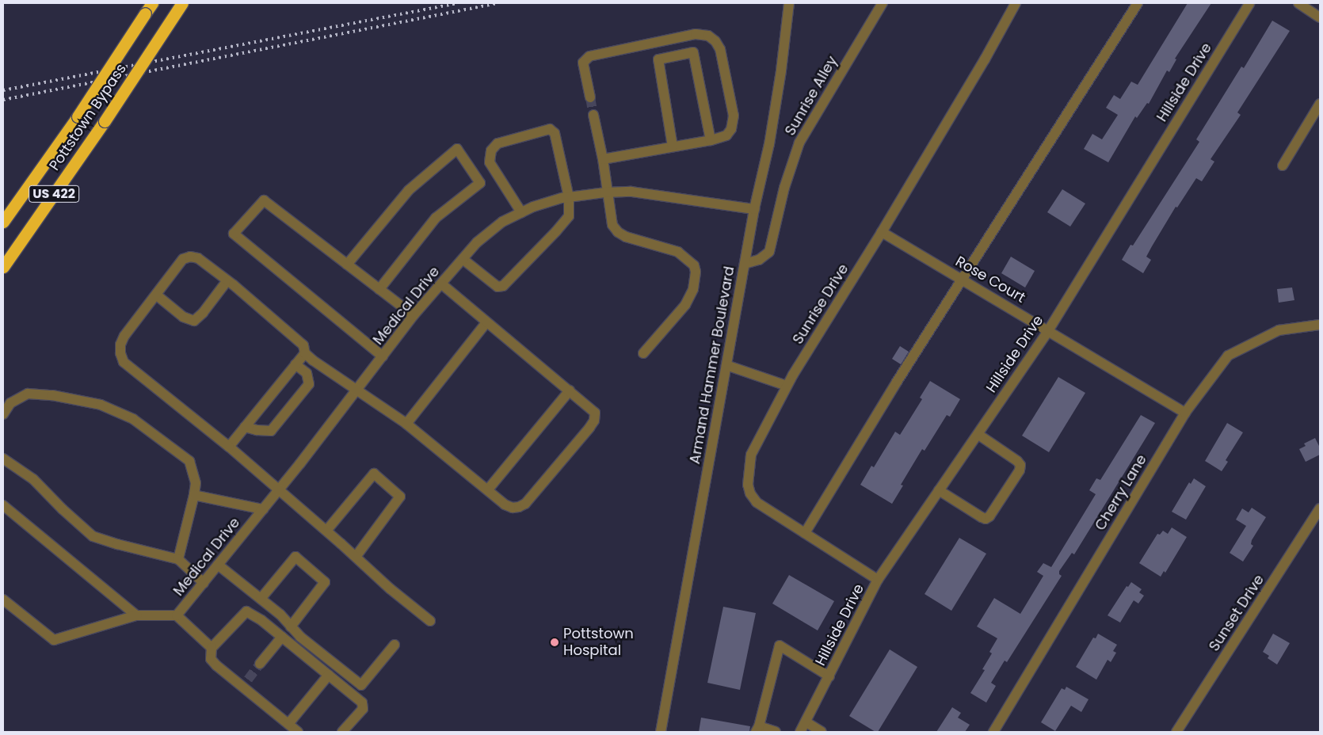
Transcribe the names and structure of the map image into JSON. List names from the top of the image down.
{
  "streets": {
    "highway": ["Pottstown Bypass", "US 422"],
    "street": [
      "Hillside Drive",
      "Sunrise Alley",
      "Rose Court",
      "Sunrise Drive",
      "Medical Drive",
      "Armand Hammer Boulevard",
      "Cherry Lane",
      "Sunset Drive"
    ]
  },
  "crossings": [
    ["Hillside Drive", "Rose Court"],
    ["Hillside Drive", "Sunrise Drive"],
    ["Sunrise Alley", "Armand Hammer Boulevard"],
    ["Rose Court", "Sunrise Drive"],
    ["Rose Court", "Cherry Lane"],
    ["Medical Drive", "Armand Hammer Boulevard"]
  ],
  "places": ["Pottstown Hospital"]
}
